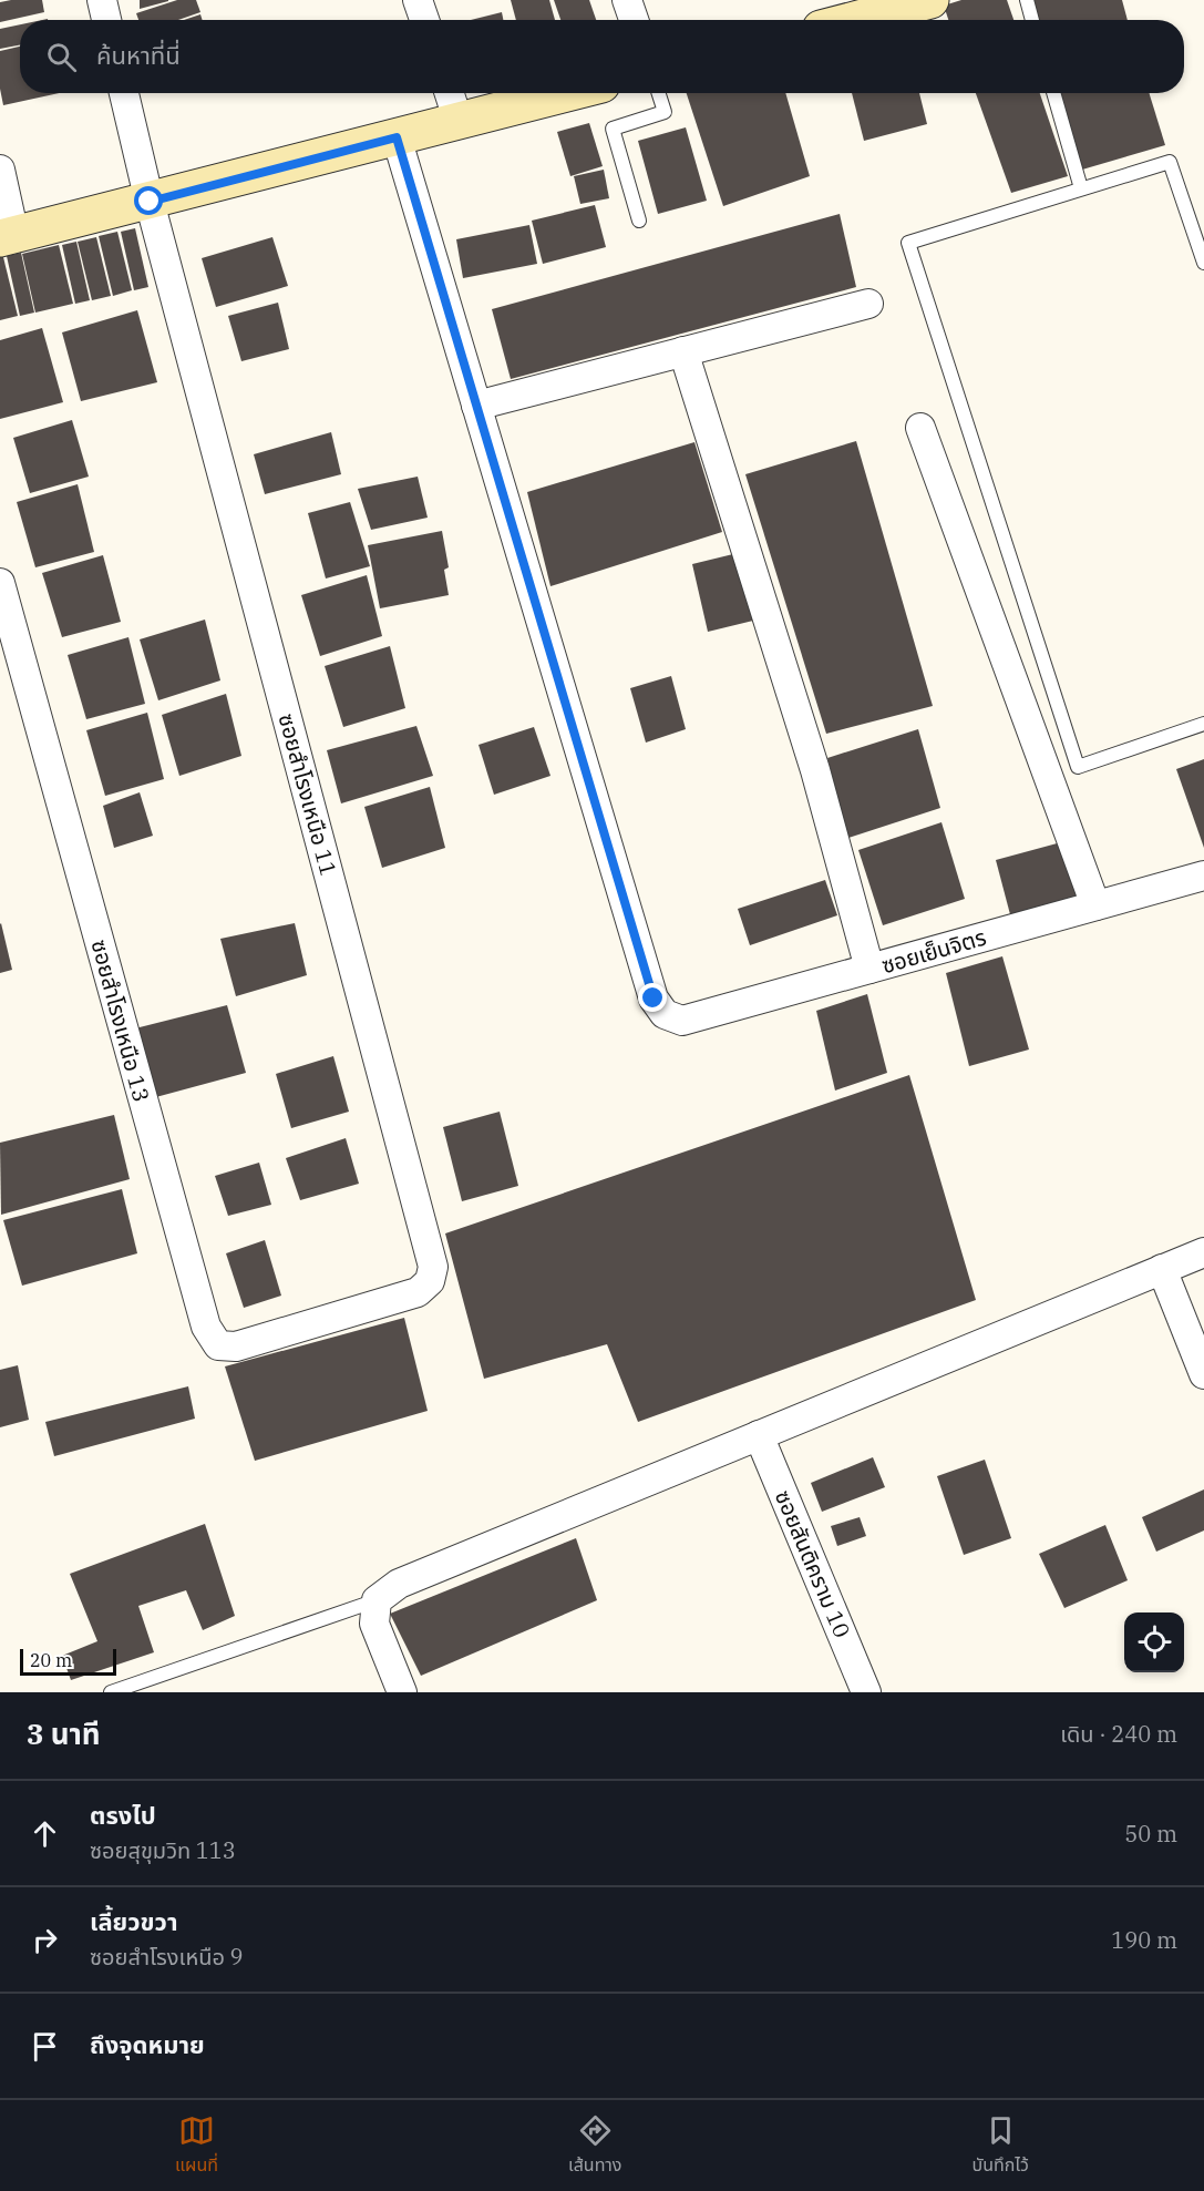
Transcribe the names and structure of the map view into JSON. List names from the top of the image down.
{
  "streets": {
    "street": [
      "ซอยสำโรงเหนือ 11",
      "ซอยเย็นจิตร",
      "ซอยสำโรงเหนือ 13",
      "ซอยสันติคราม 10"
    ]
  },
  "crossings": [
    ["ซอยสำโรงเหนือ 11", "ซอยสำโรงเหนือ 13"]
  ],
  "scale_bar": "20 m",
  "page": {
    "search": "ค้นหาที่นี่",
    "scale": "20 m",
    "heading": ["3 นาที", "เดิน · 240 m"],
    "list": [
      ["ตรงไป", "ซอยสุขุมวิท 113", "50 m"],
      ["เลี้ยวขวา", "ซอยสำโรงเหนือ 9", "190 m"],
      "ถึงจุดหมาย"
    ],
    "nav": ["แผนที่", "เส้นทาง", "บันทึกไว้"]
  }
}
